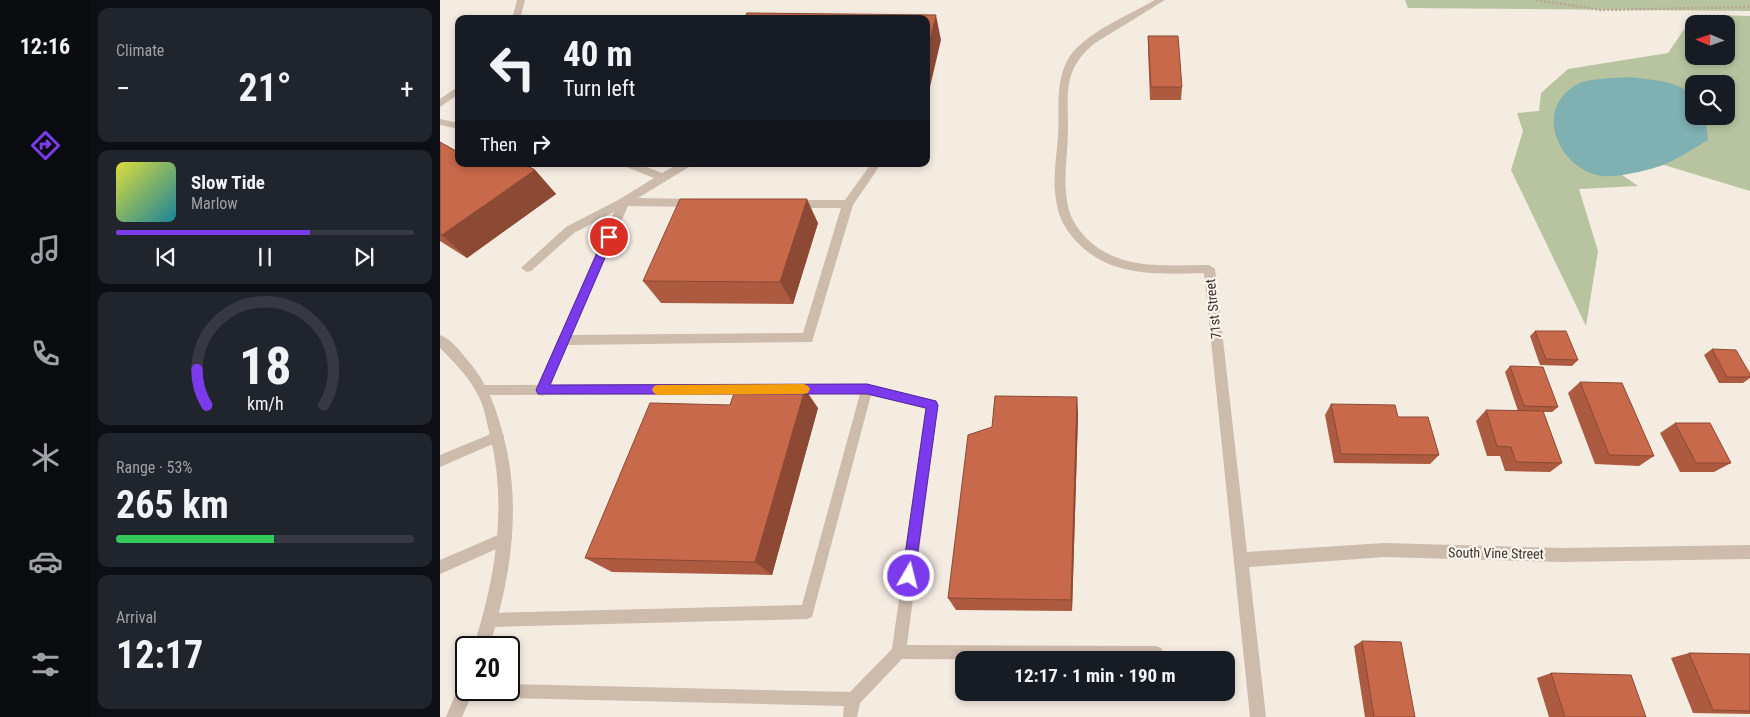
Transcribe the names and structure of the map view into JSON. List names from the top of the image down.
{
  "streets": {
    "street": ["71st Street", "South Vine Street"]
  },
  "crossings": [
    ["71st Street", "South Vine Street"]
  ],
  "north": "left",
  "page": {
    "tabs": "12:16",
    "tile": [
      "Climate",
      ["Range · 53%", "265 km"],
      ["Arrival", "12:17"]
    ],
    "turn": ["40 m", "Turn left"],
    "heat": ["−", "21°", "+"],
    "then": "Then",
    "song": ["Slow Tide", "Marlow"],
    "limit": "20",
    "trip": "12:17 · 1 min · 190 m",
    "gauge": ["18", "km/h"]
  }
}
